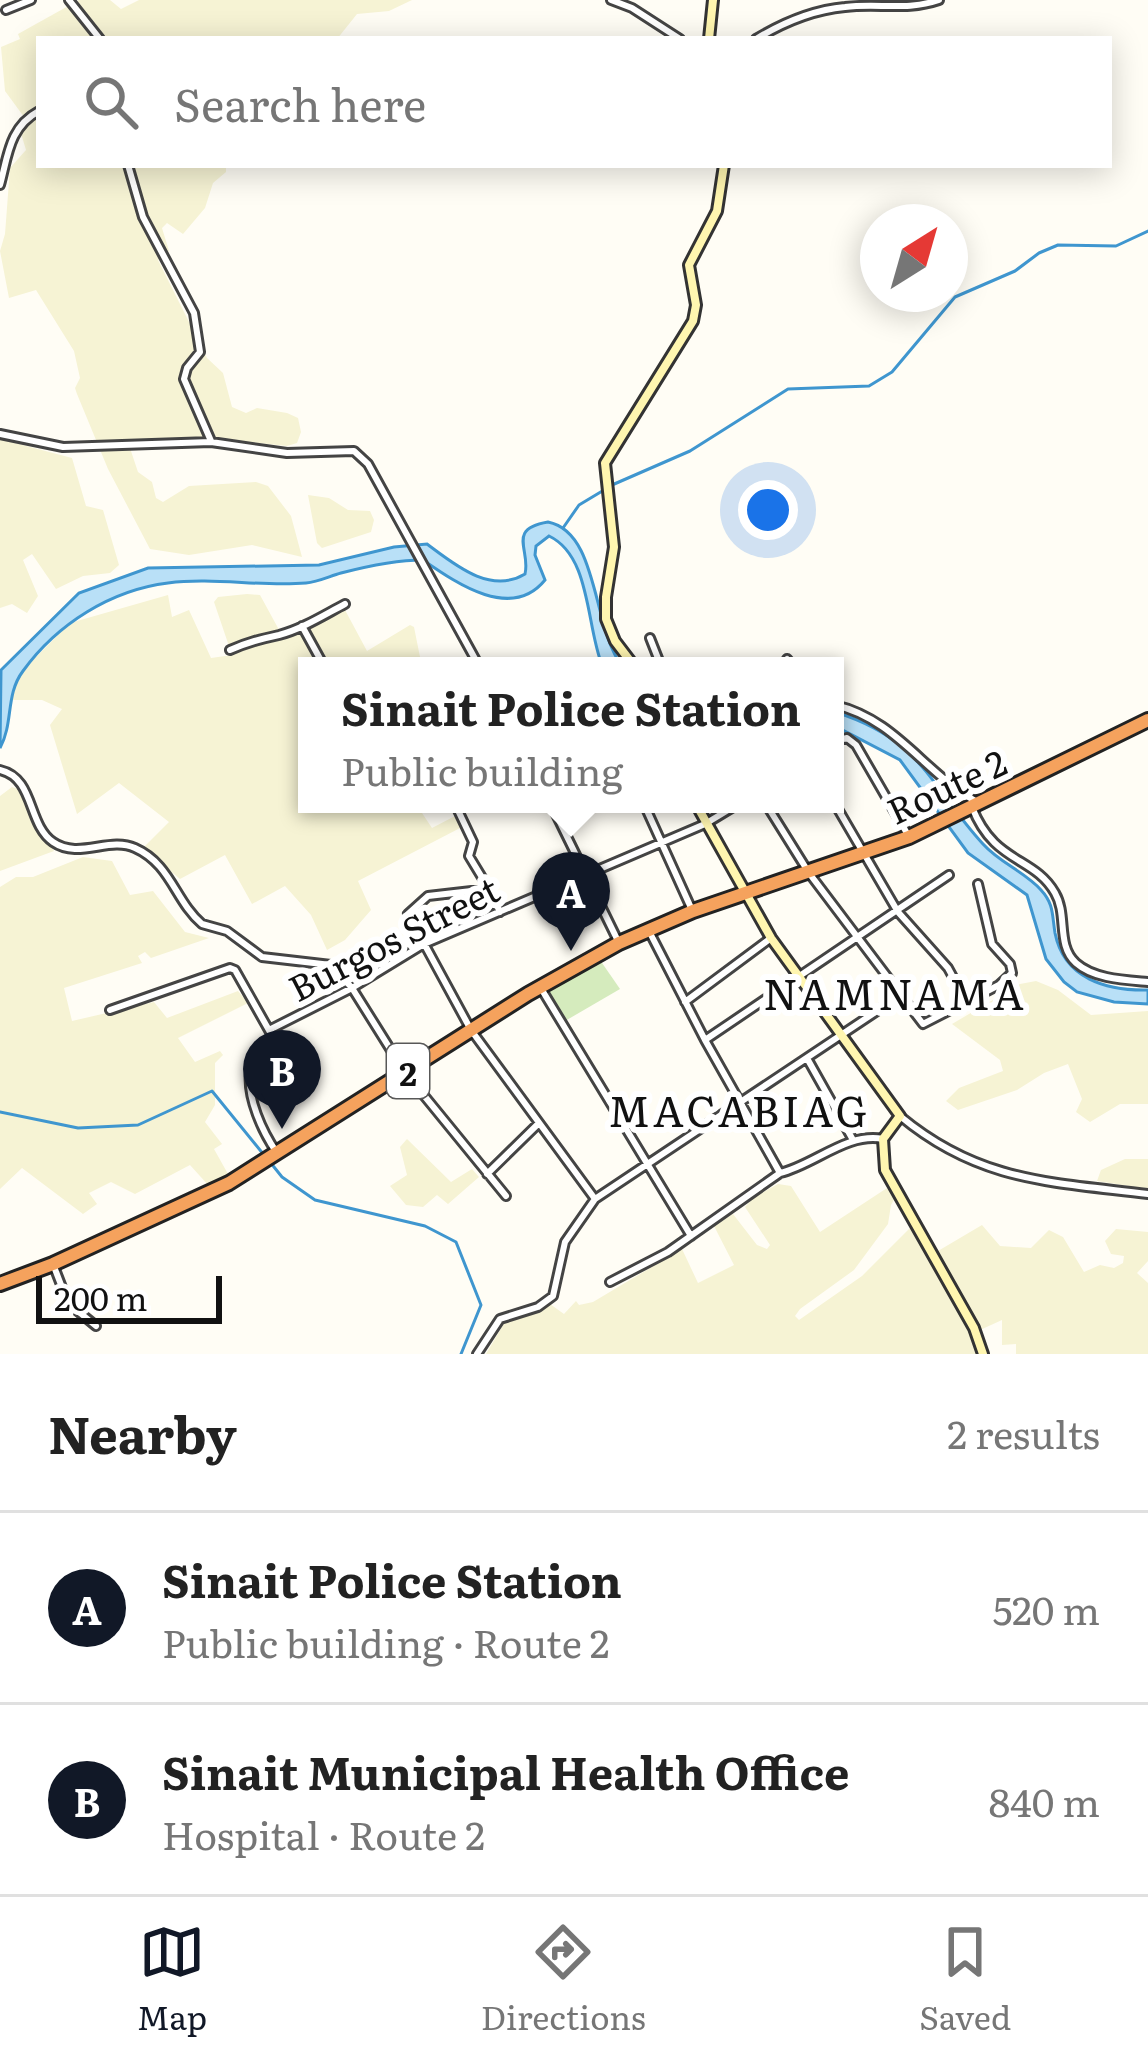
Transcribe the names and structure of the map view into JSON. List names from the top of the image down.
{
  "streets": {
    "highway": ["Route 2", "2"],
    "street": ["Burgos Street"]
  },
  "districts": ["NAMNAMA", "MACABIAG"],
  "scale_bar": "200 m",
  "north": "top right",
  "page": {
    "search": "Search here",
    "popup": ["Sinait Police Station", "Public building"],
    "pins": ["A", "B"],
    "scale": "200 m",
    "heading": ["Nearby", "2 results"],
    "list": [
      {
        "mark": "A",
        "name": "Sinait Police Station",
        "note": "Public building · Route 2",
        "value": "520 m"
      },
      {
        "mark": "B",
        "name": "Sinait Municipal Health Office",
        "note": "Hospital · Route 2",
        "value": "840 m"
      }
    ],
    "nav": ["Map", "Directions", "Saved"]
  }
}
